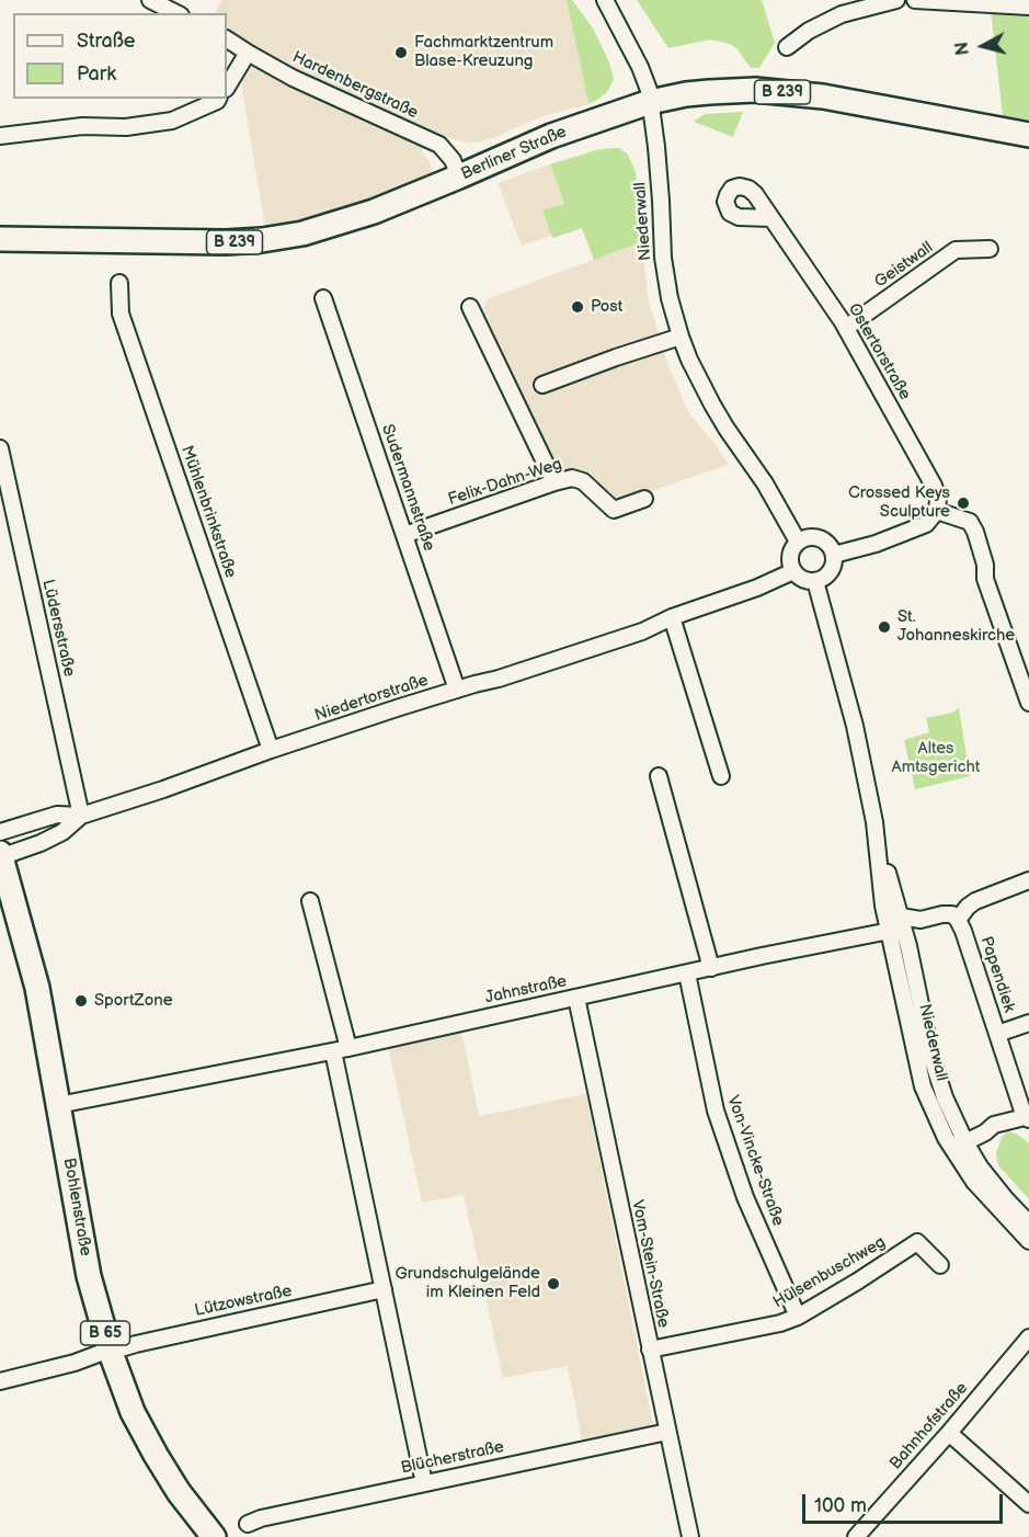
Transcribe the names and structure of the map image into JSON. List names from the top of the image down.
{
  "streets": {
    "main road": [
      "B 239",
      "Berliner Straße",
      "Bohlenstraße",
      "B 65"
    ],
    "street": [
      "Hardenbergstraße",
      "Niederwall",
      "Geistwall",
      "Ostertorstraße",
      "Felix-Dahn-Weg",
      "Sudermannstraße",
      "Mühlenbrinkstraße",
      "Lüdersstraße",
      "Niedertorstraße",
      "Papendiek",
      "Jahnstraße",
      "Von-Vincke-Straße",
      "Vom-Stein-Straße",
      "Hülsenbuschweg",
      "Lützowstraße",
      "Bahnhofstraße",
      "Blücherstraße"
    ]
  },
  "crossings": [
    ["Hardenbergstraße", "Berliner Straße"],
    ["Berliner Straße", "Niederwall"],
    ["Niederwall", "Niedertorstraße"],
    ["Niederwall", "Jahnstraße"],
    ["Geistwall", "Ostertorstraße"],
    ["Felix-Dahn-Weg", "Sudermannstraße"],
    ["Sudermannstraße", "Niedertorstraße"],
    ["Mühlenbrinkstraße", "Niedertorstraße"],
    ["Lüdersstraße", "Niedertorstraße"],
    ["Niedertorstraße", "Bohlenstraße"],
    ["Jahnstraße", "Von-Vincke-Straße"],
    ["Jahnstraße", "Bohlenstraße"],
    ["Jahnstraße", "Vom-Stein-Straße"],
    ["Von-Vincke-Straße", "Hülsenbuschweg"],
    ["Bohlenstraße", "Lützowstraße"],
    ["Vom-Stein-Straße", "Hülsenbuschweg"],
    ["Vom-Stein-Straße", "Blücherstraße"]
  ],
  "parks": ["Altes Amtsgericht"],
  "places": [
    "Fachmarktzentrum Blase-Kreuzung",
    "Post",
    "Crossed Keys Sculpture",
    "St. Johanneskirche",
    "SportZone",
    "Grundschulgelände im Kleinen Feld"
  ],
  "legend": ["Straße", "Park"],
  "scale_bar": "100 m",
  "north": "left"
}
